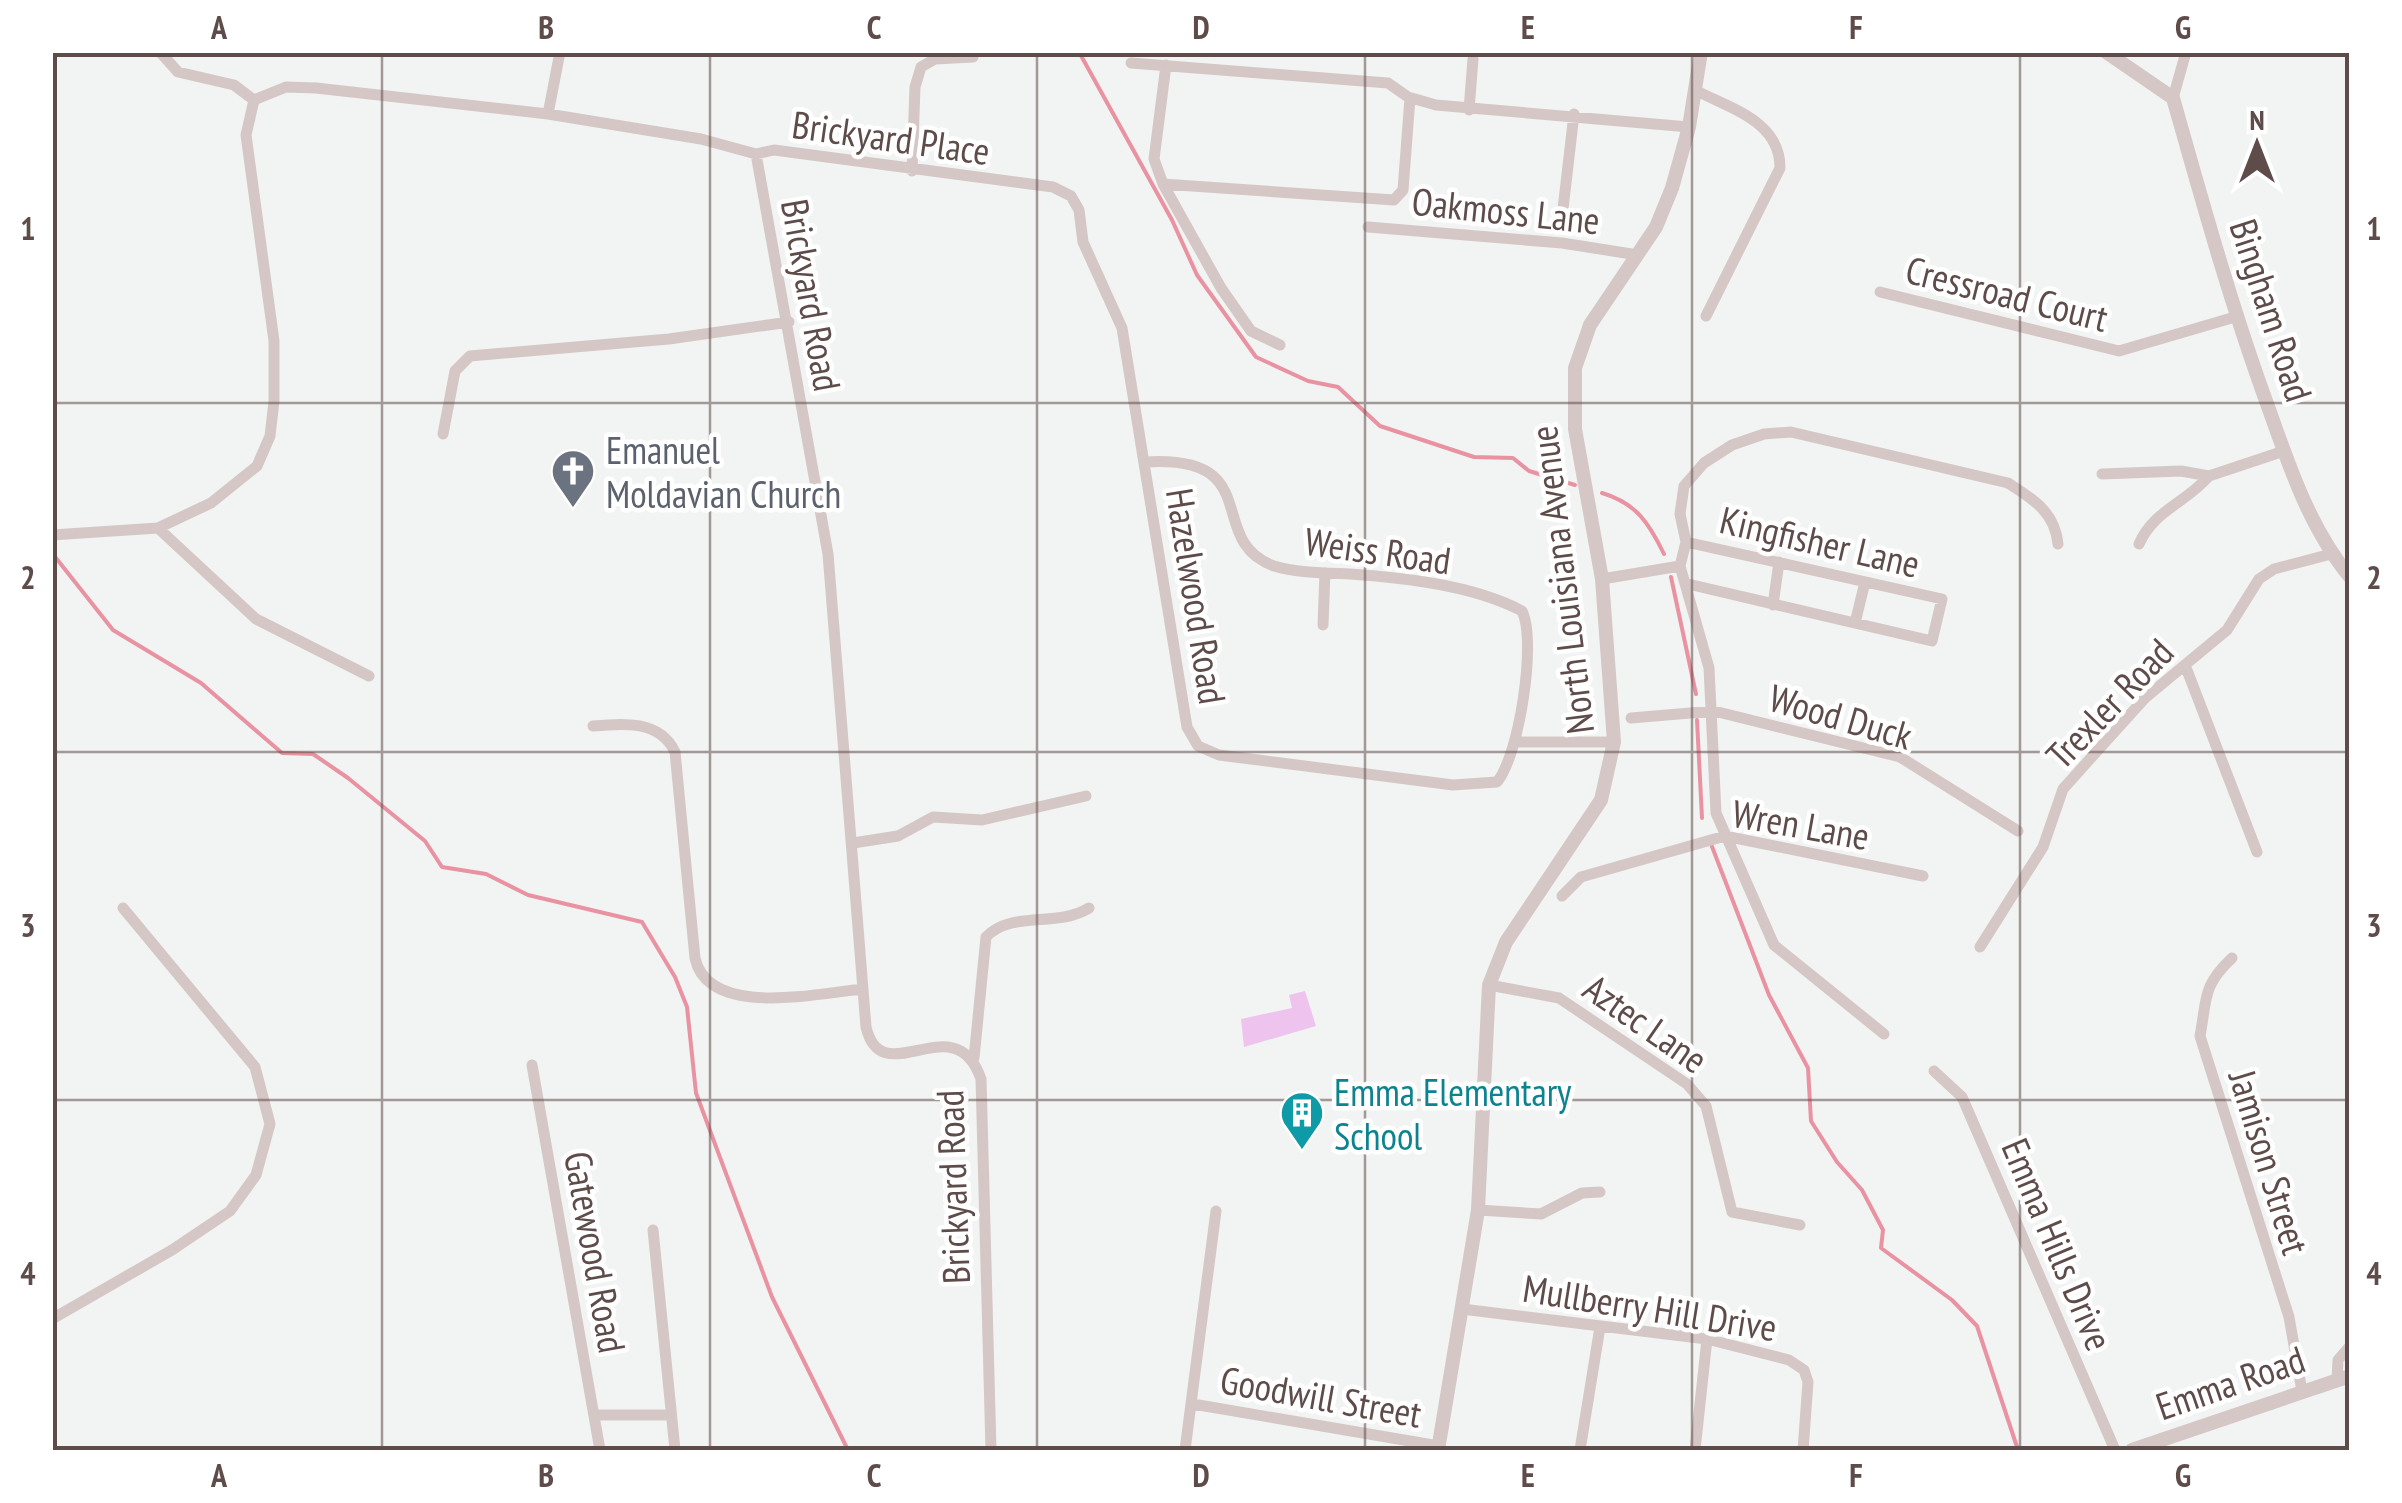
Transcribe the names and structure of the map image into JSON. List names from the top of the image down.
{
  "streets": {
    "street": [
      "Brickyard Place",
      "Oakmoss Lane",
      "Cressroad Court",
      "Brickyard Road",
      "Bingham Road",
      "Kingfisher Lane",
      "Weiss Road",
      "North Louisiana Avenue",
      "Hazelwood Road",
      "Trexler Road",
      "Wood Duck",
      "Wren Lane",
      "Aztec Lane",
      "Jamison Street",
      "Emma Hills Drive",
      "Gatewood Road",
      "Mullberry Hill Drive",
      "Emma Road",
      "Goodwill Street"
    ]
  },
  "crossings": [
    ["Brickyard Place", "Brickyard Road"],
    ["Brickyard Place", "Hazelwood Road"],
    ["Oakmoss Lane", "North Louisiana Avenue"],
    ["Cressroad Court", "Bingham Road"],
    ["Bingham Road", "Trexler Road"],
    ["Weiss Road", "Hazelwood Road"],
    ["North Louisiana Avenue", "Aztec Lane"],
    ["North Louisiana Avenue", "Mullberry Hill Drive"],
    ["North Louisiana Avenue", "Goodwill Street"],
    ["Jamison Street", "Emma Road"]
  ],
  "places": {
    "church": ["Emanuel Moldavian Church"],
    "building": ["Emma Elementary School"]
  },
  "north": "top",
  "grid": {
    "columns": [
      "A",
      "B",
      "C",
      "D",
      "E",
      "F",
      "G"
    ],
    "rows": [
      "1",
      "2",
      "3",
      "4"
    ]
  }
}
